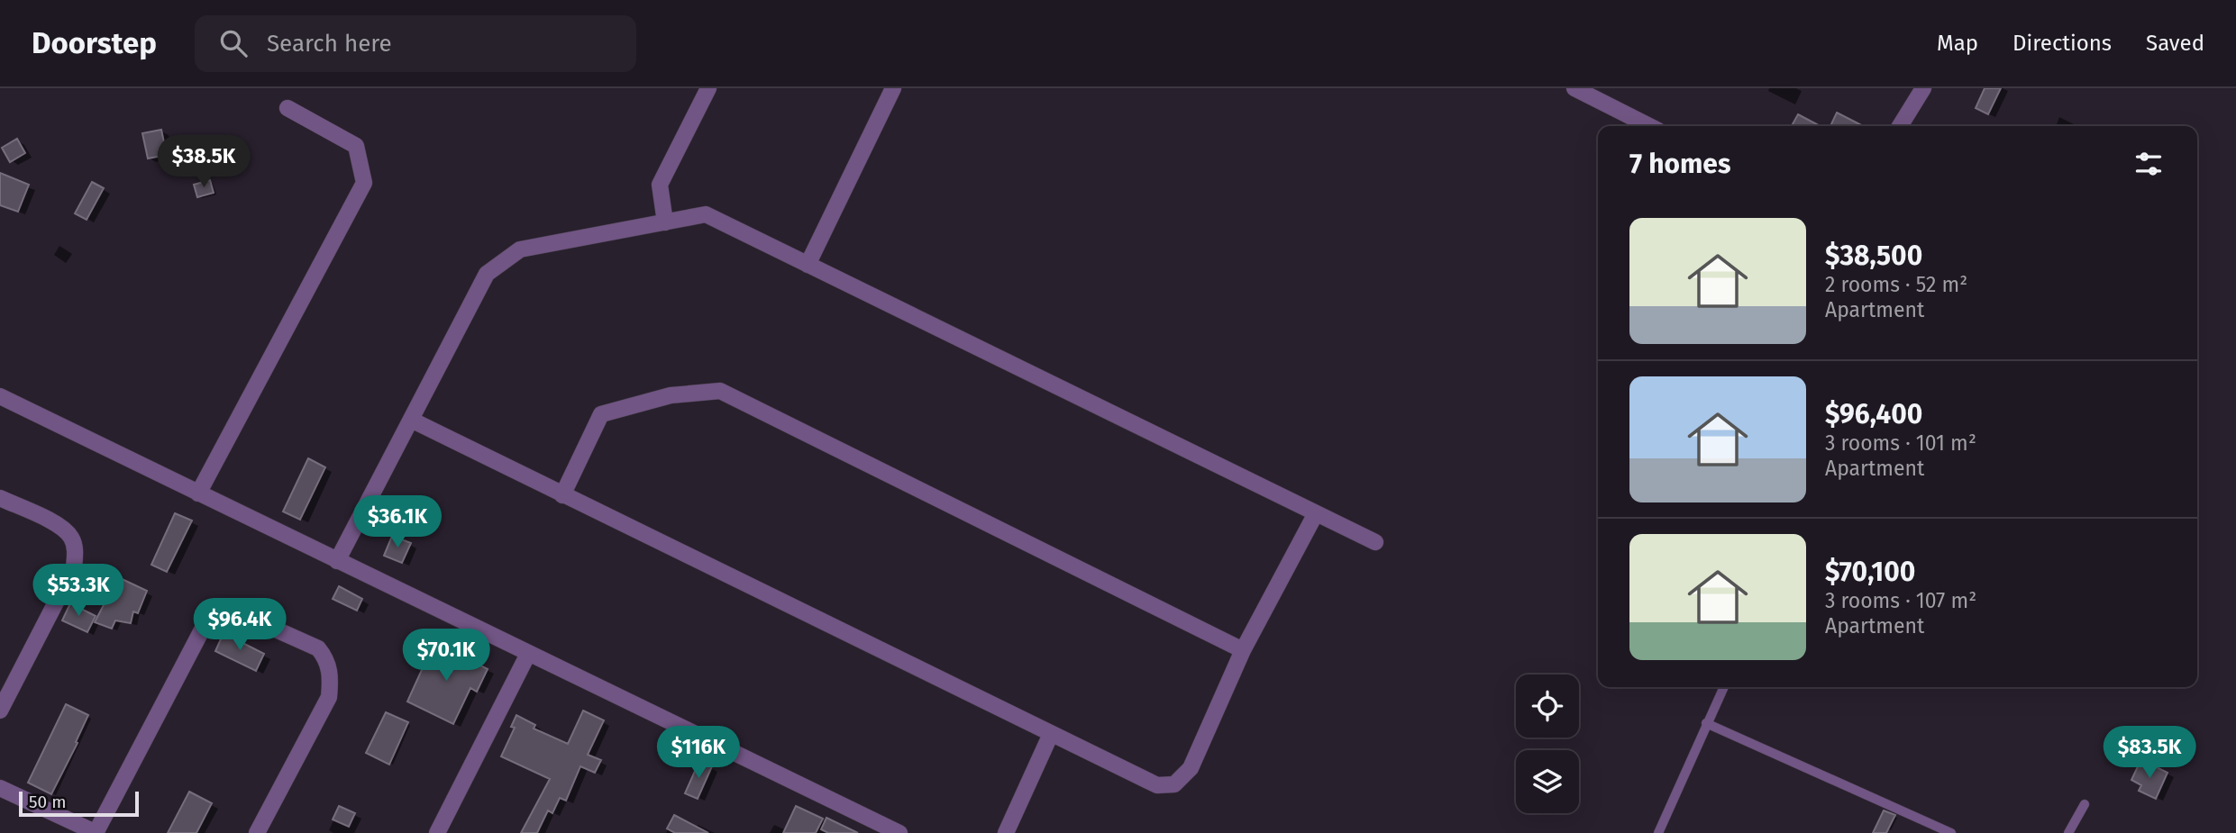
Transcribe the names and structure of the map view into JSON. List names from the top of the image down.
{
  "scale_bar": "50 m",
  "page": {
    "header": "Doorstep",
    "search": "Search here",
    "nav": ["Map", "Directions", "Saved"],
    "heading": "7 homes",
    "price": [
      "$38.5K",
      "$36.1K",
      "$53.3K",
      "$96.4K",
      "$70.1K",
      "$116K",
      "$83.5K"
    ],
    "list": [
      {
        "name": "$38,500",
        "note": "2 rooms · 52 m² · Apartment"
      },
      {
        "name": "$96,400",
        "note": "3 rooms · 101 m² · Apartment"
      },
      {
        "name": "$70,100",
        "note": "3 rooms · 107 m² · Apartment"
      }
    ],
    "scale": "50 m"
  }
}
